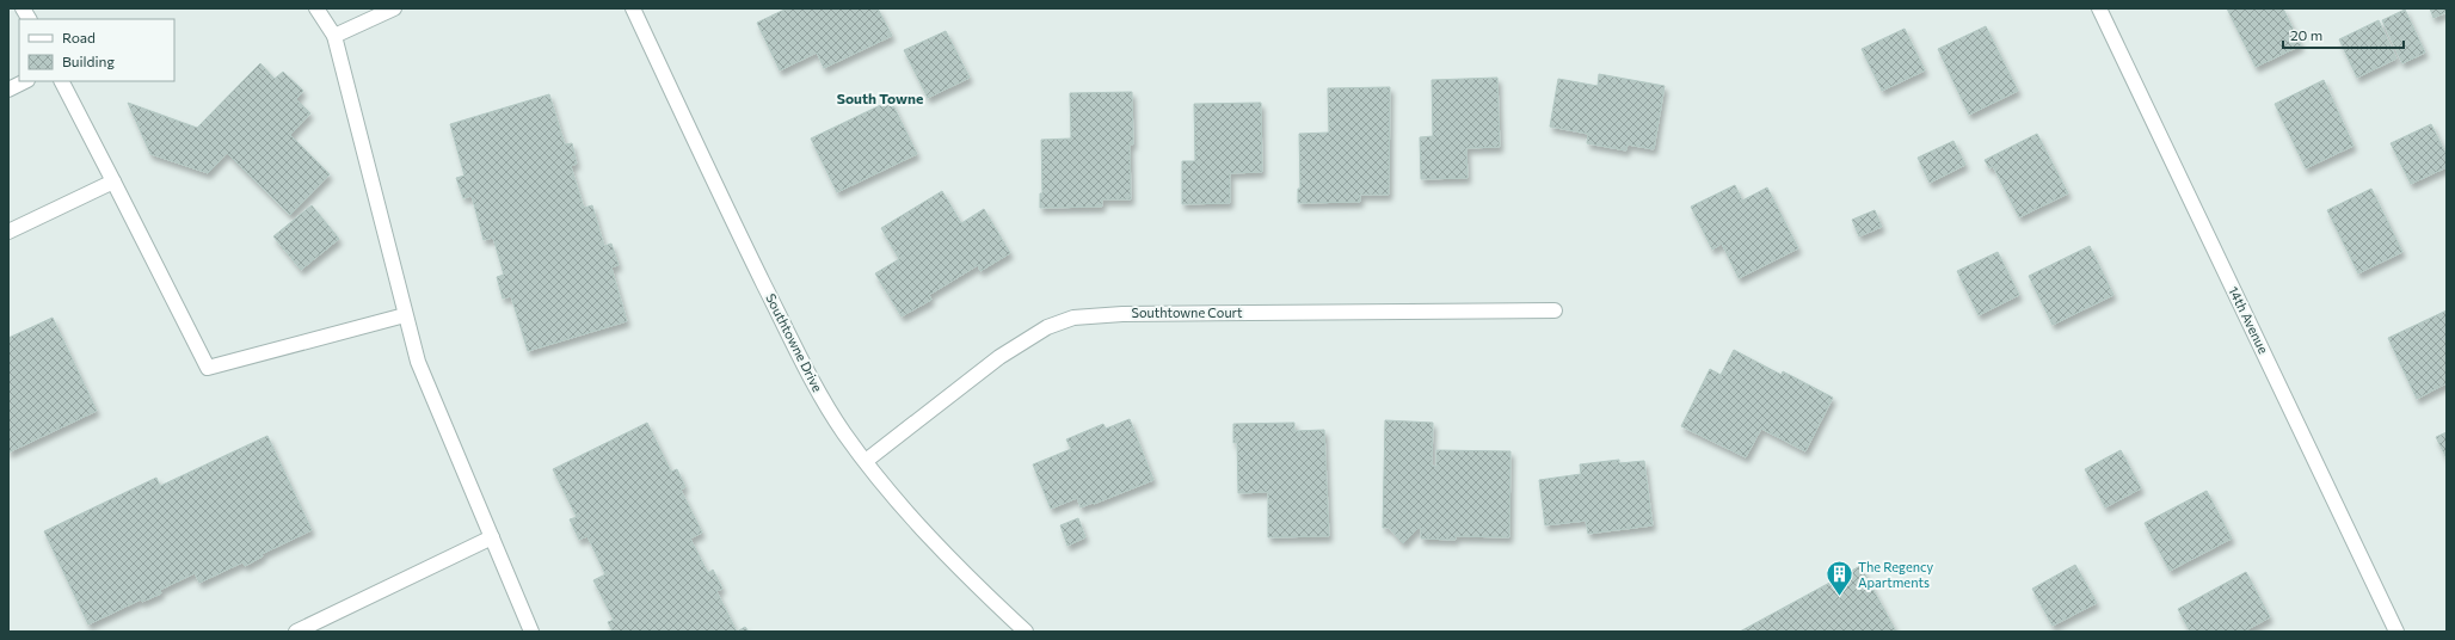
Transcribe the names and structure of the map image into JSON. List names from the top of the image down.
{
  "streets": {
    "street": ["Southtowne Court", "14th Avenue", "Southtowne Drive"]
  },
  "crossings": [
    ["Southtowne Court", "Southtowne Drive"]
  ],
  "districts": ["South Towne"],
  "places": {
    "building": ["The Regency Apartments"]
  },
  "legend": ["Road", "Building"],
  "scale_bar": "20 m"
}
